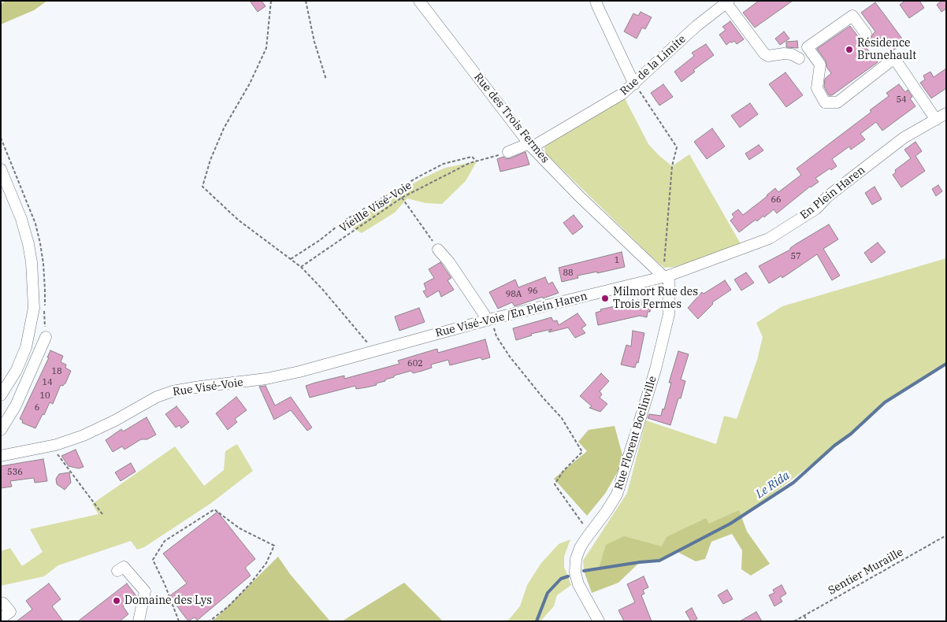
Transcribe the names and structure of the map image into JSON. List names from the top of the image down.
{
  "streets": {
    "street": [
      "Rue de la Limite",
      "Rue des Trois Fermes",
      "En Plein Haren",
      "Rue Visé-Voie /En Plein Haren",
      "Rue Visé-Voie",
      "Rue Florent Boclinville"
    ],
    "path": ["Vieille Visé-Voie", "Sentier Muraille"]
  },
  "crossings": [
    ["Rue de la Limite", "Rue des Trois Fermes"],
    ["Rue de la Limite", "Vieille Visé-Voie"],
    ["Rue des Trois Fermes", "En Plein Haren"],
    ["Rue des Trois Fermes", "Rue Visé-Voie /En Plein Haren"],
    ["Rue des Trois Fermes", "Rue Florent Boclinville"],
    ["En Plein Haren", "Rue Visé-Voie /En Plein Haren"],
    ["En Plein Haren", "Rue Florent Boclinville"],
    ["Rue Visé-Voie /En Plein Haren", "Rue Visé-Voie"],
    ["Rue Visé-Voie /En Plein Haren", "Rue Florent Boclinville"]
  ],
  "water": ["Le Rida"],
  "places": ["Résidence Brunehault", "Milmort Rue des Trois Fermes", "Domaine des Lys"],
  "house_numbers": [
    "54",
    "66",
    "57",
    "1",
    "88",
    "96",
    "98A",
    "602",
    "18",
    "14",
    "10",
    "6",
    "536"
  ]
}
